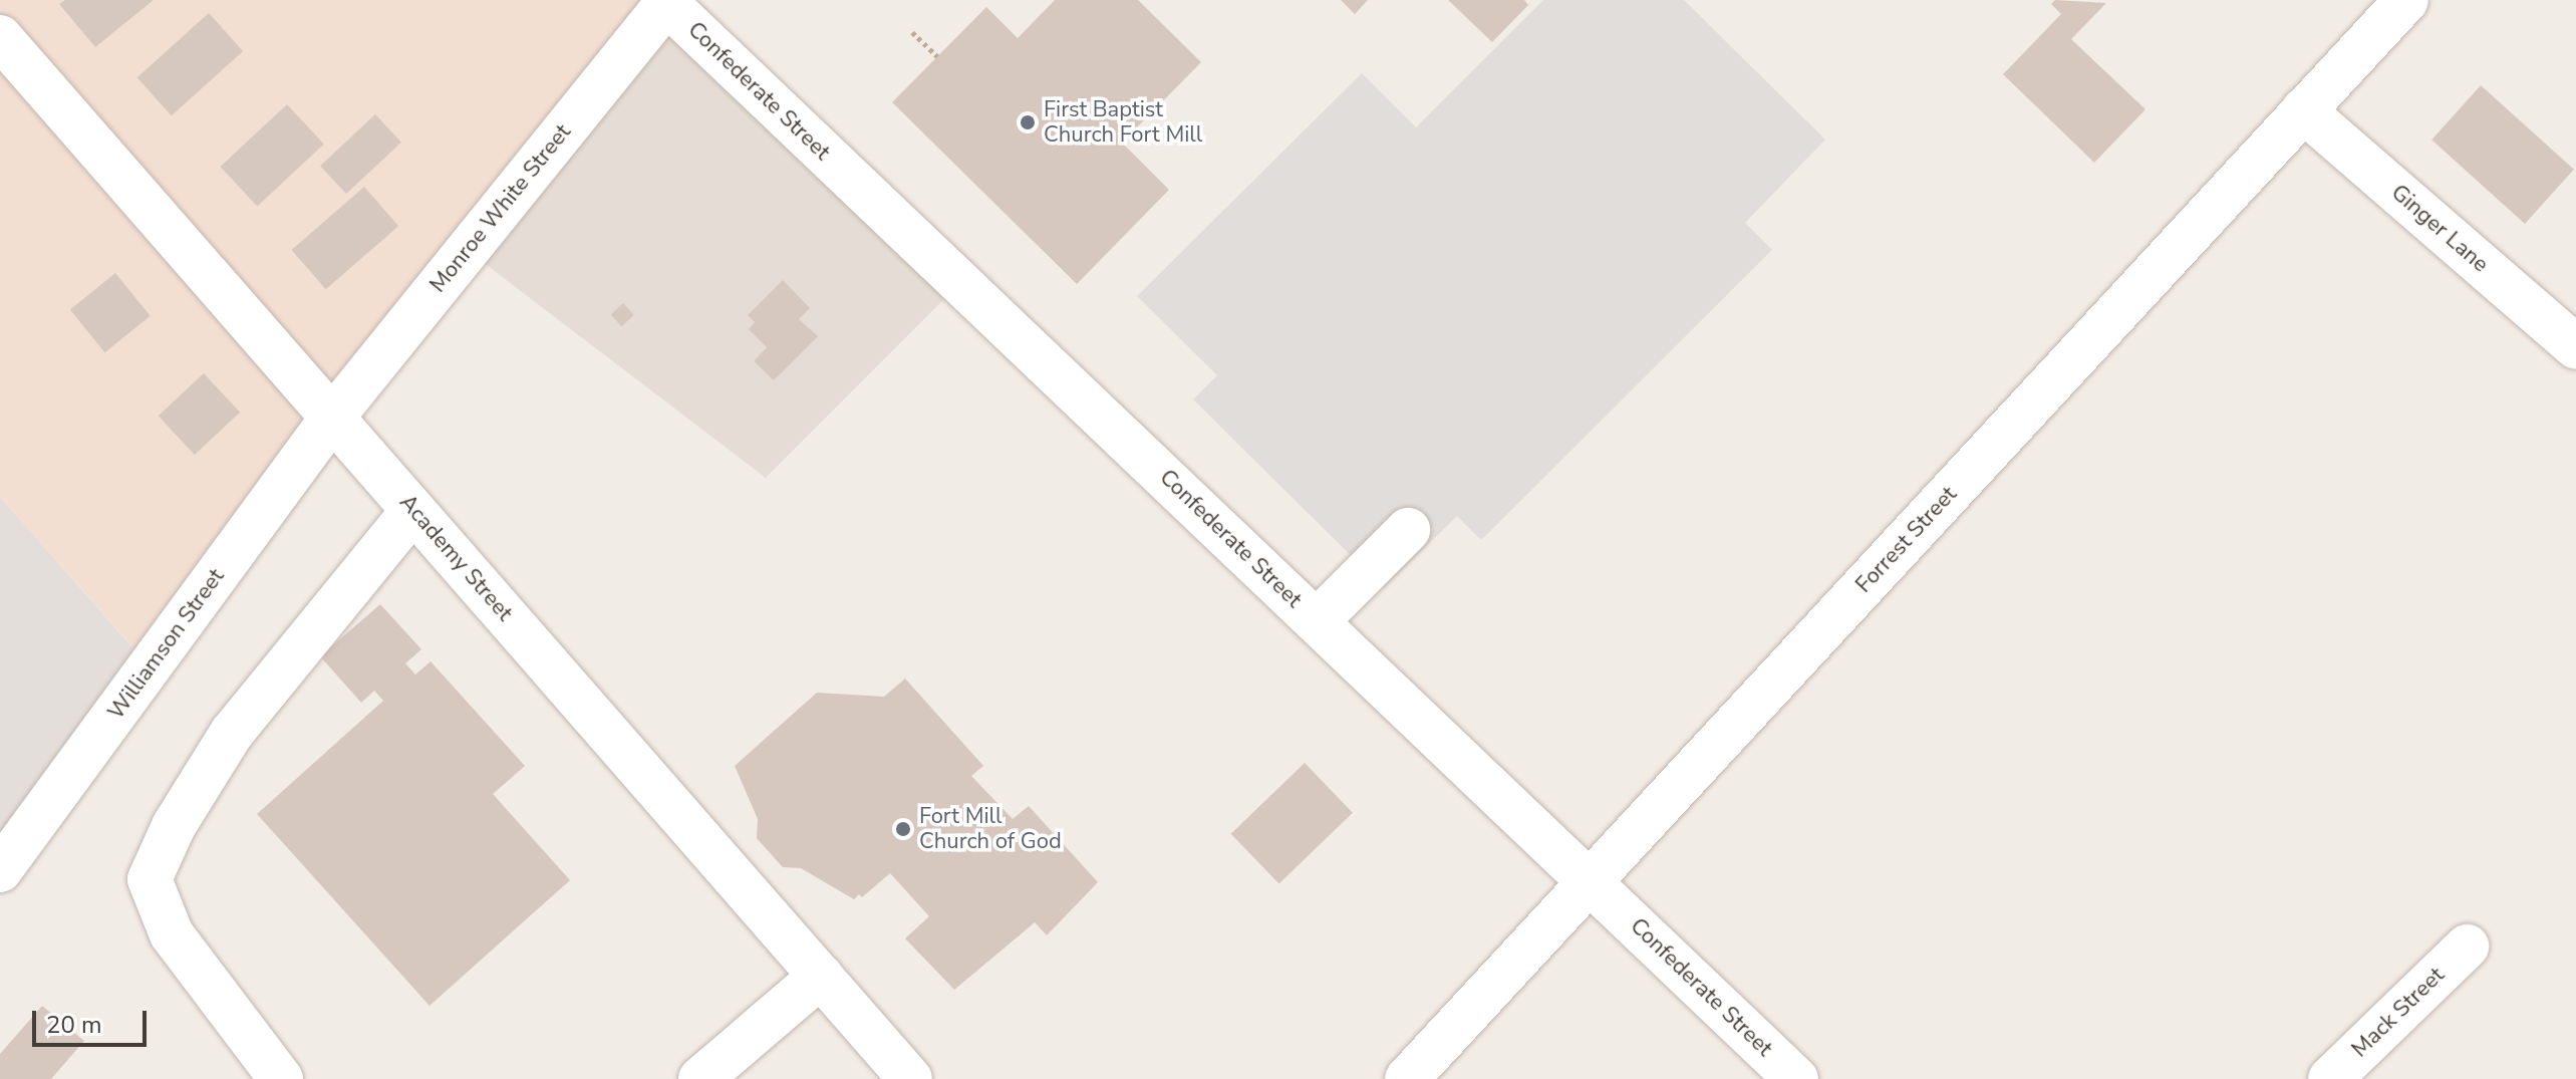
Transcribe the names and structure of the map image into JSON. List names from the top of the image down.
{
  "streets": {
    "street": [
      "Confederate Street",
      "Monroe White Street",
      "Ginger Lane",
      "Forrest Street",
      "Academy Street",
      "Williamson Street",
      "Mack Street"
    ]
  },
  "crossings": [
    ["Confederate Street", "Monroe White Street"],
    ["Confederate Street", "Forrest Street"],
    ["Monroe White Street", "Academy Street"],
    ["Monroe White Street", "Williamson Street"],
    ["Ginger Lane", "Forrest Street"],
    ["Academy Street", "Williamson Street"]
  ],
  "places": ["First Baptist Church Fort Mill", "Fort Mill Church of God"],
  "scale_bar": "20 m"
}
